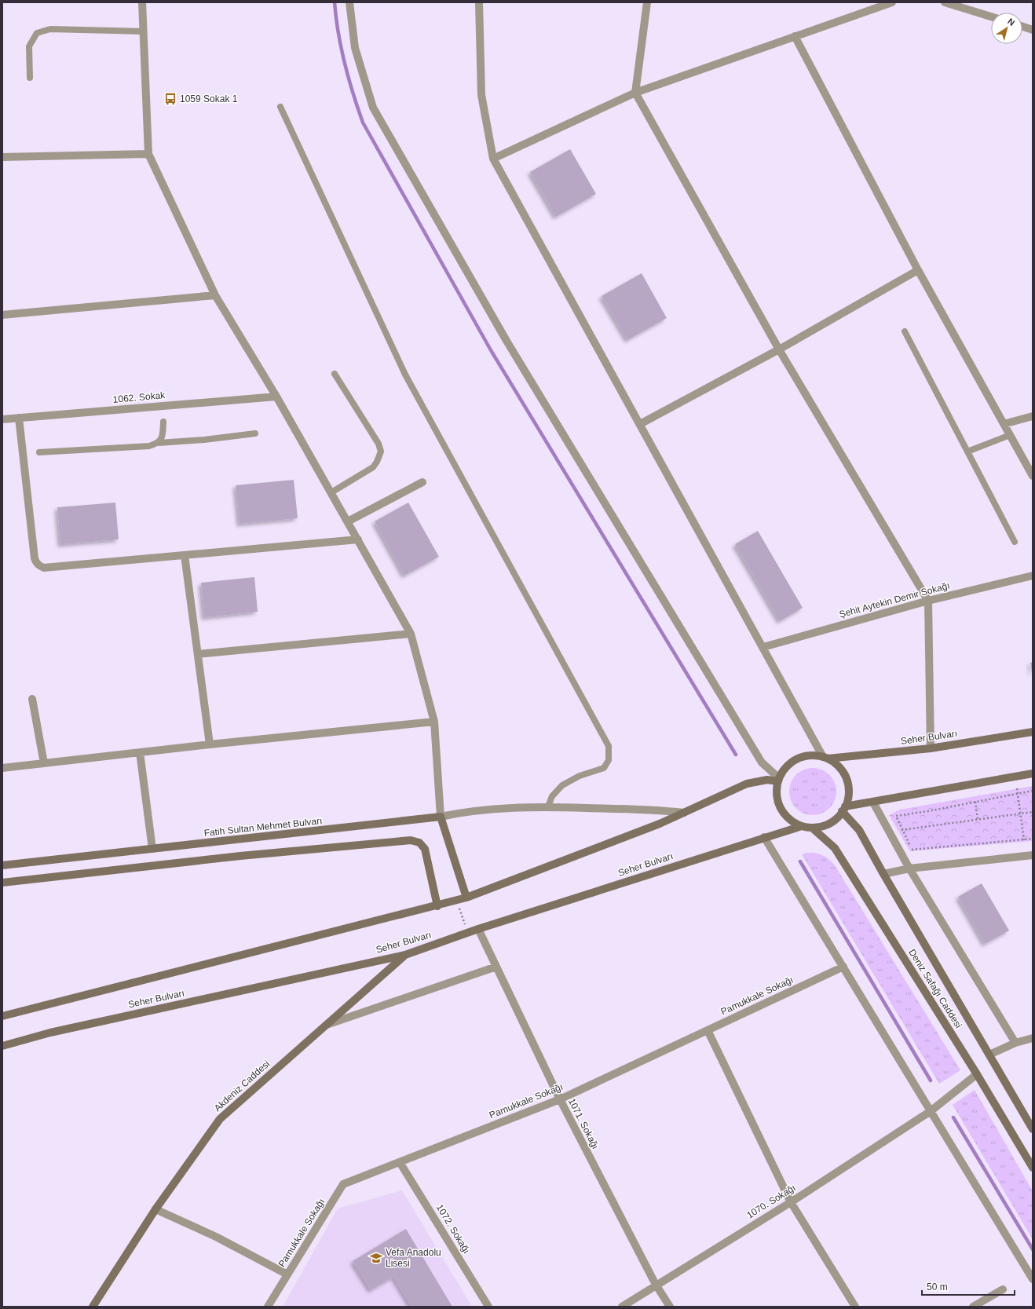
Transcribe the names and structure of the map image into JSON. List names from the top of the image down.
{
  "streets": {
    "main road": [
      "Seher Bulvarı",
      "Fatih Sultan Mehmet Bulvarı",
      "Deniz Safağı Caddesi",
      "Akdeniz Caddesi"
    ],
    "street": [
      "1062. Sokak",
      "Şehit Aytekin Demir Sokağı",
      "Pamukkale Sokağı",
      "1071. Sokağı",
      "1070. Sokağı",
      "1072. Sokağı"
    ]
  },
  "crossings": [
    ["Seher Bulvarı", "Deniz Safağı Caddesi"],
    ["Seher Bulvarı", "Akdeniz Caddesi"],
    ["Seher Bulvarı", "1071. Sokağı"],
    ["Deniz Safağı Caddesi", "1070. Sokağı"],
    ["Pamukkale Sokağı", "1071. Sokağı"],
    ["Pamukkale Sokağı", "1072. Sokağı"],
    ["1071. Sokağı", "1070. Sokağı"]
  ],
  "places": {
    "bus stop": ["1059 Sokak 1"],
    "school or university": ["Vefa Anadolu Lisesi"]
  },
  "scale_bar": "50 m",
  "north": "top right"
}
